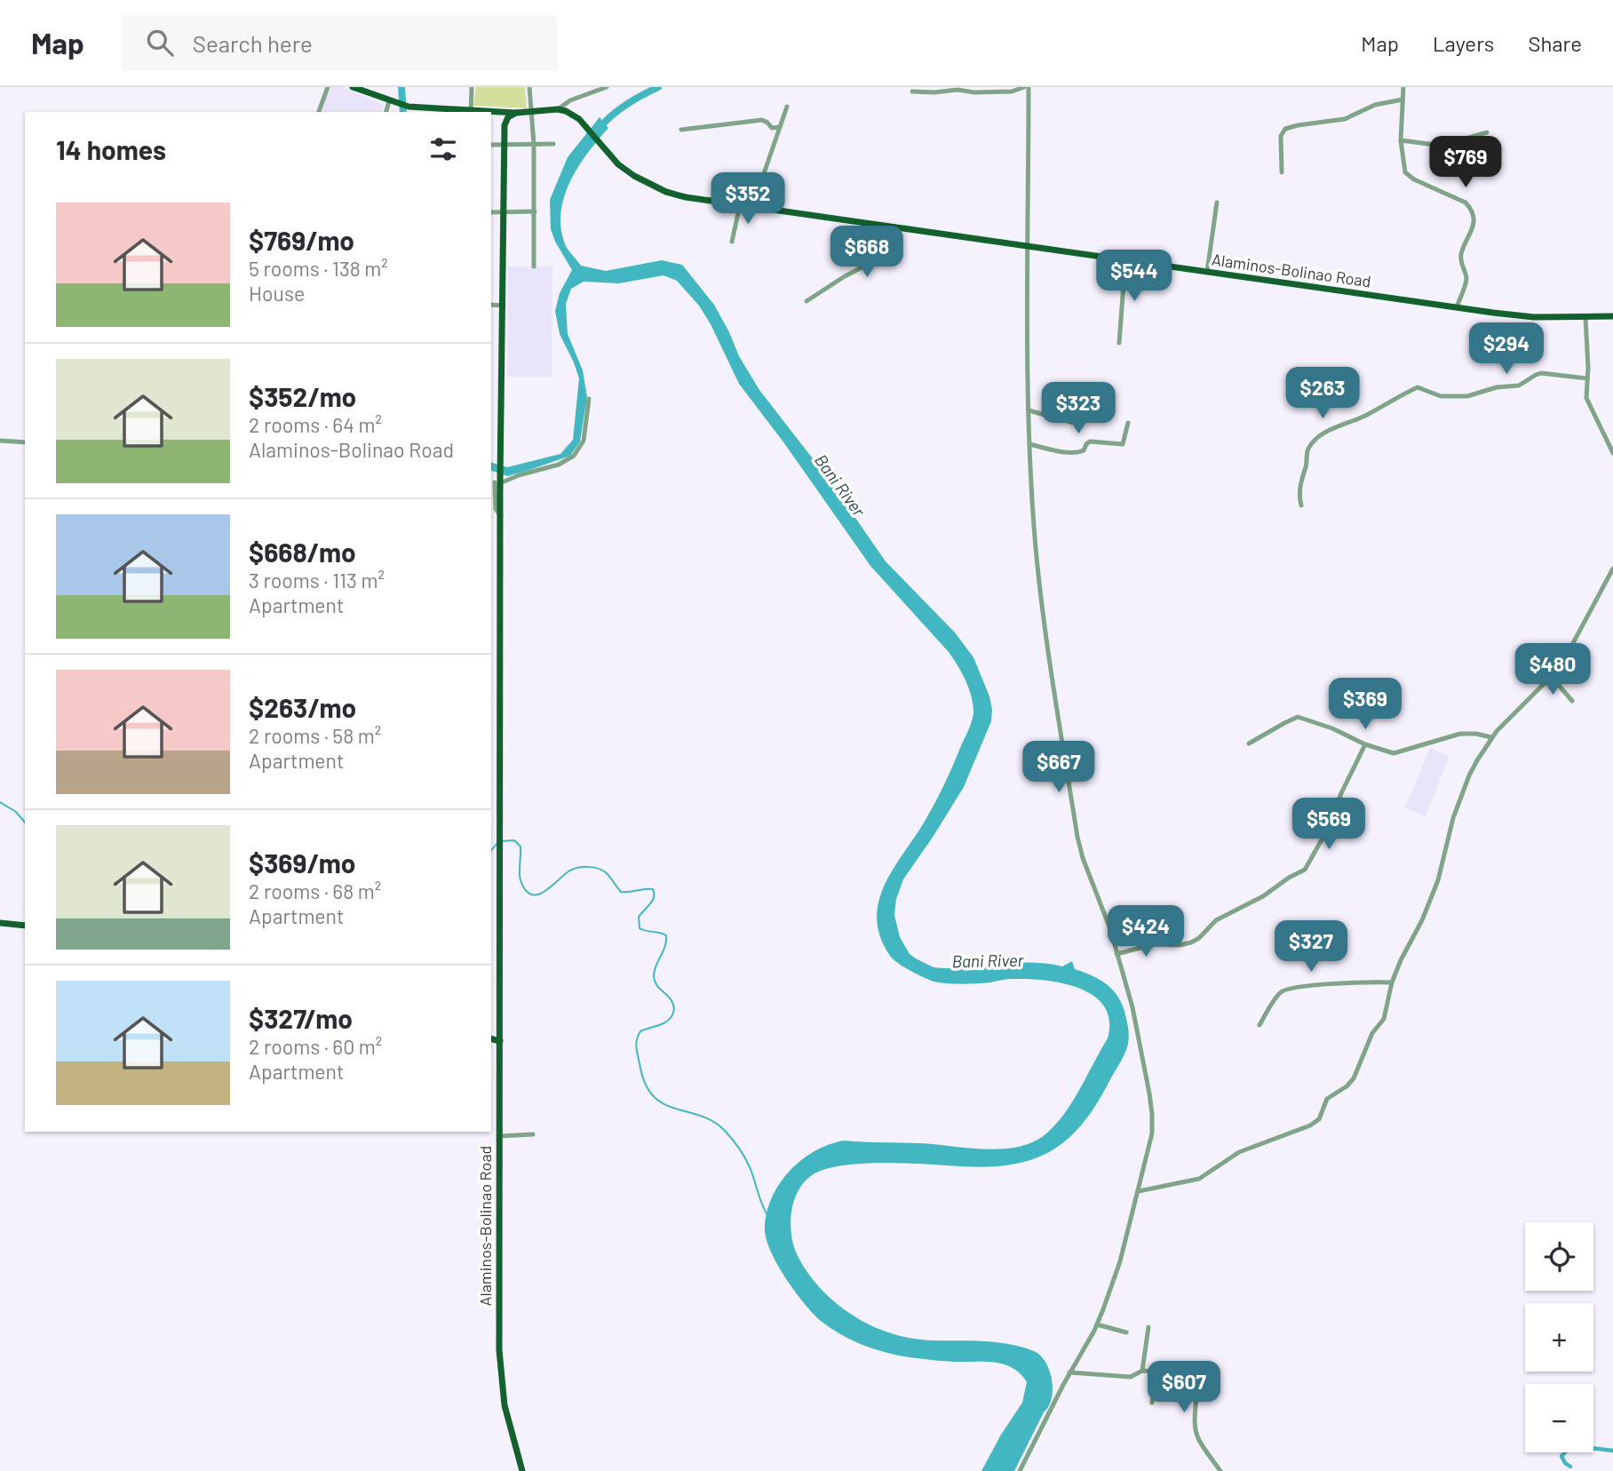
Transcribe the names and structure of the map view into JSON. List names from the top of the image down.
{
  "streets": {
    "main road": ["Alaminos-Bolinao Road"]
  },
  "water": ["Bani River"],
  "page": {
    "header": "Map",
    "search": "Search here",
    "nav": ["Map", "Layers", "Share"],
    "heading": "14 homes",
    "price": [
      "$769",
      "$352",
      "$668",
      "$544",
      "$294",
      "$263",
      "$323",
      "$480",
      "$369",
      "$667",
      "$569",
      "$424",
      "$327",
      "$607"
    ],
    "list": [
      {
        "name": "$769/mo",
        "note": "5 rooms · 138 m² · House"
      },
      {
        "name": "$352/mo",
        "note": "2 rooms · 64 m² · Alaminos-Bolinao Road"
      },
      {
        "name": "$668/mo",
        "note": "3 rooms · 113 m² · Apartment"
      },
      {
        "name": "$263/mo",
        "note": "2 rooms · 58 m² · Apartment"
      },
      {
        "name": "$369/mo",
        "note": "2 rooms · 68 m² · Apartment"
      },
      {
        "name": "$327/mo",
        "note": "2 rooms · 60 m² · Apartment"
      }
    ],
    "map_buttons": ["+", "−"]
  }
}
